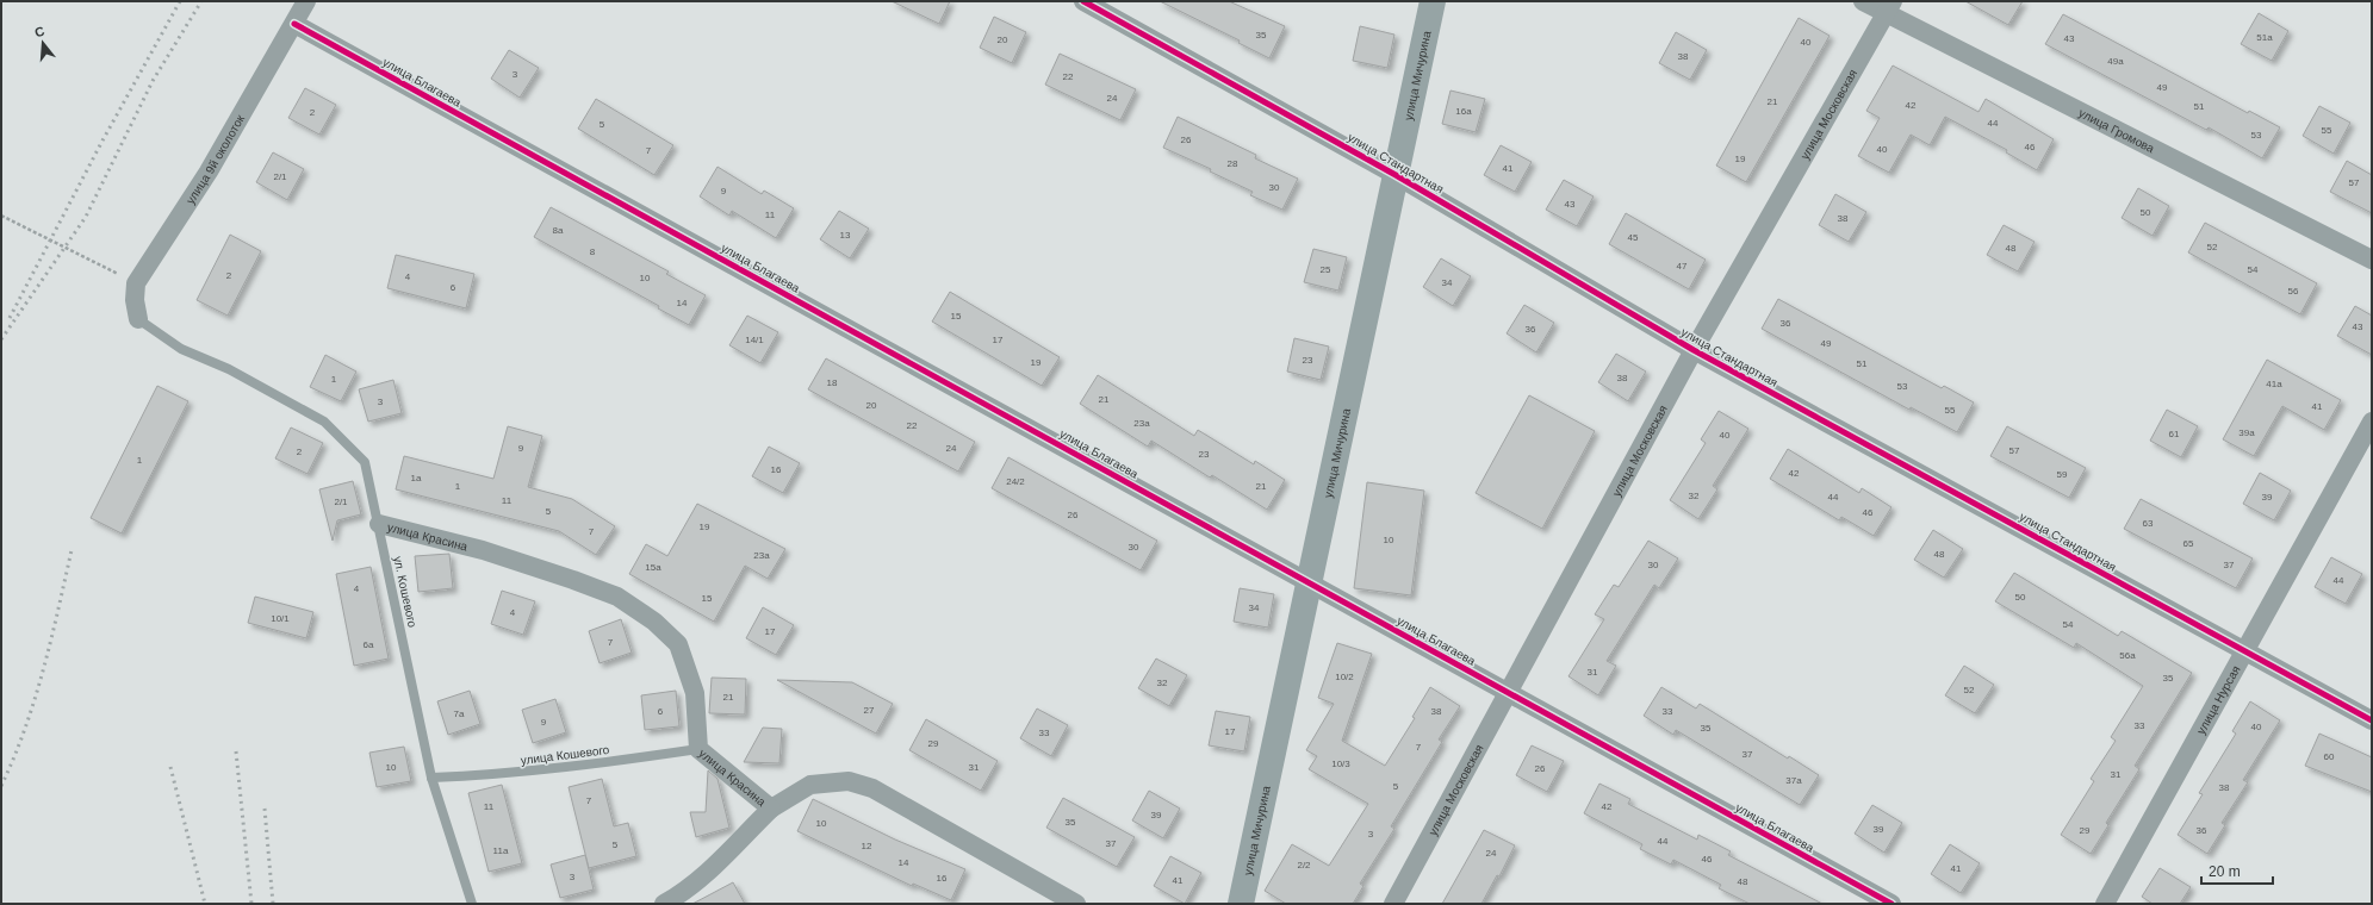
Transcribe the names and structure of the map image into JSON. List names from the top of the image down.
{
  "streets": {
    "main road": ["улица Мичурина"],
    "street": [
      "улица Благаева",
      "улица Московская",
      "улица Громова",
      "улица 9й околоток",
      "улица Стандартная",
      "улица Красина",
      "улица Нурсая"
    ],
    "lane": ["ул. Кошевого", "улица Кошевого"]
  },
  "crossings": [
    ["улица Мичурина", "улица Благаева"],
    ["улица Мичурина", "улица Стандартная"],
    ["улица Благаева", "улица Московская"],
    ["улица Благаева", "улица 9й околоток"],
    ["улица Московская", "улица Громова"],
    ["улица Московская", "улица Стандартная"],
    ["улица Стандартная", "улица Нурсая"],
    ["улица Красина", "ул. Кошевого"],
    ["улица Красина", "улица Кошевого"],
    ["ул. Кошевого", "улица Кошевого"]
  ],
  "house_numbers": [
    "35",
    "51а",
    "43",
    "20",
    "40",
    "38",
    "49а",
    "3",
    "22",
    "49",
    "24",
    "21",
    "42",
    "51",
    "16а",
    "2",
    "44",
    "5",
    "55",
    "53",
    "26",
    "46",
    "40",
    "7",
    "19",
    "28",
    "41",
    "2/1",
    "57",
    "30",
    "9",
    "43",
    "50",
    "11",
    "38",
    "8а",
    "13",
    "45",
    "52",
    "48",
    "8",
    "47",
    "25",
    "54",
    "2",
    "4",
    "10",
    "34",
    "6",
    "56",
    "14",
    "15",
    "36",
    "43",
    "36",
    "14/1",
    "17",
    "49",
    "23",
    "19",
    "51",
    "38",
    "1",
    "18",
    "41а",
    "53",
    "21",
    "3",
    "20",
    "41",
    "55",
    "23а",
    "22",
    "39а",
    "61",
    "40",
    "9",
    "24",
    "57",
    "2",
    "23",
    "1",
    "16",
    "42",
    "59",
    "1а",
    "24/2",
    "1",
    "21",
    "32",
    "44",
    "39",
    "11",
    "2/1",
    "5",
    "46",
    "26",
    "63",
    "19",
    "7",
    "10",
    "65",
    "30",
    "48",
    "23а",
    "30",
    "37",
    "15а",
    "44",
    "4",
    "50",
    "15",
    "34",
    "4",
    "10/1",
    "54",
    "17",
    "7",
    "6а",
    "56а",
    "31",
    "10/2",
    "35",
    "32",
    "52",
    "21",
    "27",
    "6",
    "38",
    "33",
    "7а",
    "9",
    "33",
    "40",
    "35",
    "17",
    "33",
    "29",
    "7",
    "37",
    "60",
    "10/3",
    "10",
    "31",
    "26",
    "31",
    "37а",
    "5",
    "38",
    "7",
    "11",
    "42",
    "39",
    "35",
    "10",
    "39",
    "29",
    "36",
    "3",
    "44",
    "37",
    "5",
    "12",
    "11а",
    "24",
    "46",
    "14",
    "2/2",
    "41",
    "3",
    "16",
    "41",
    "48"
  ],
  "scale_bar": "20 m",
  "north": "top"
}
